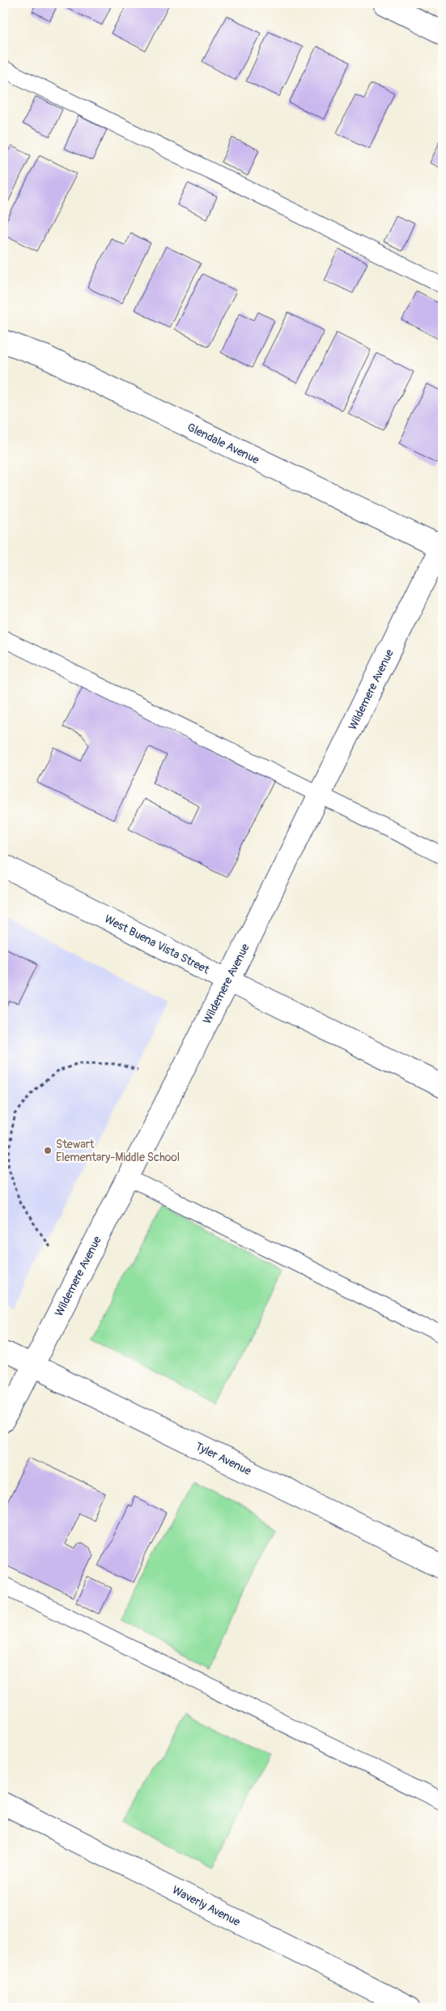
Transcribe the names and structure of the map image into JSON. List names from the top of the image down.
{
  "streets": {
    "street": [
      "Glendale Avenue",
      "Wildemere Avenue",
      "West Buena Vista Street",
      "Tyler Avenue",
      "Waverly Avenue"
    ]
  },
  "crossings": [
    ["Glendale Avenue", "Wildemere Avenue"],
    ["Wildemere Avenue", "West Buena Vista Street"],
    ["Wildemere Avenue", "Tyler Avenue"]
  ],
  "places": ["Stewart Elementary-Middle School"]
}
